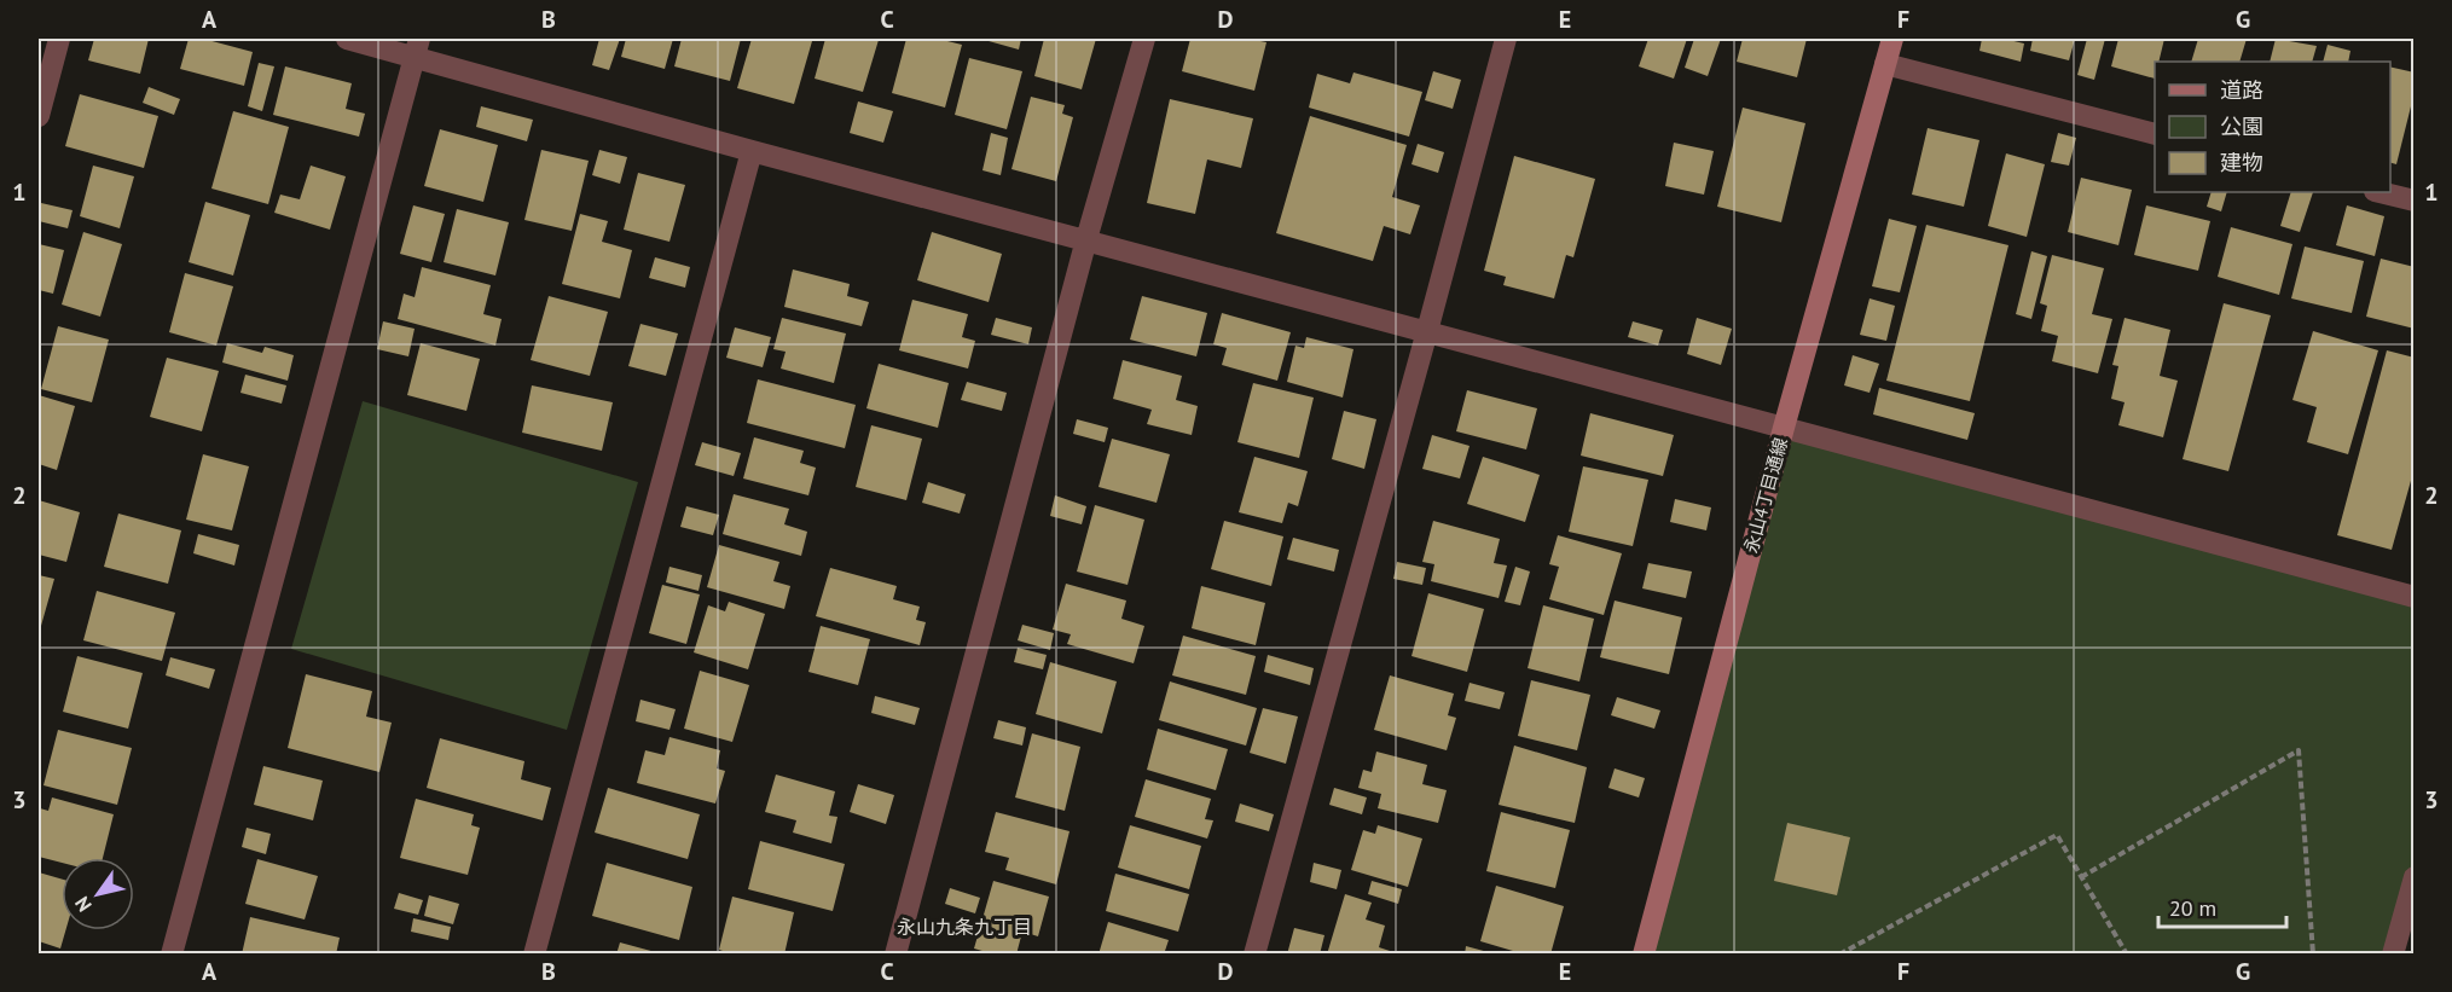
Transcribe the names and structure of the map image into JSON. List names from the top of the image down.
{
  "streets": {
    "street": ["永山4丁目通線"]
  },
  "districts": ["永山九条九丁目"],
  "legend": ["道路", "公園", "建物"],
  "scale_bar": "20 m",
  "north": "bottom left",
  "grid": {
    "columns": [
      "A",
      "B",
      "C",
      "D",
      "E",
      "F",
      "G"
    ],
    "rows": ["1", "2", "3"]
  }
}
